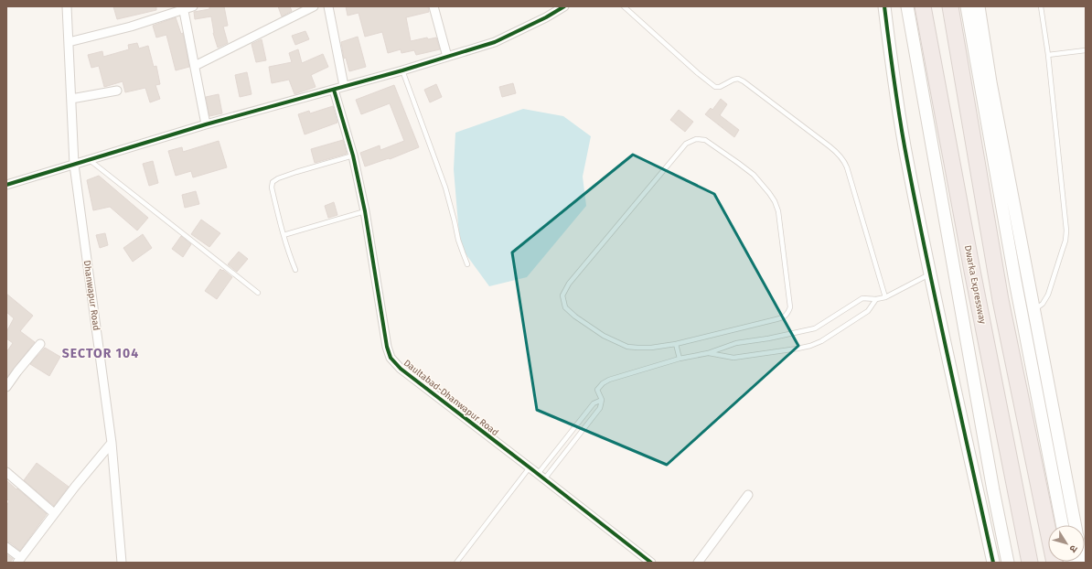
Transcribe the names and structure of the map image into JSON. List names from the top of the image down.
{
  "streets": {
    "highway": ["Dwarka Expressway"],
    "street": ["Dhanwapur Road", "Daultabad-Dhanwapur Road"]
  },
  "districts": ["SECTOR 104"],
  "north": "bottom right"
}
